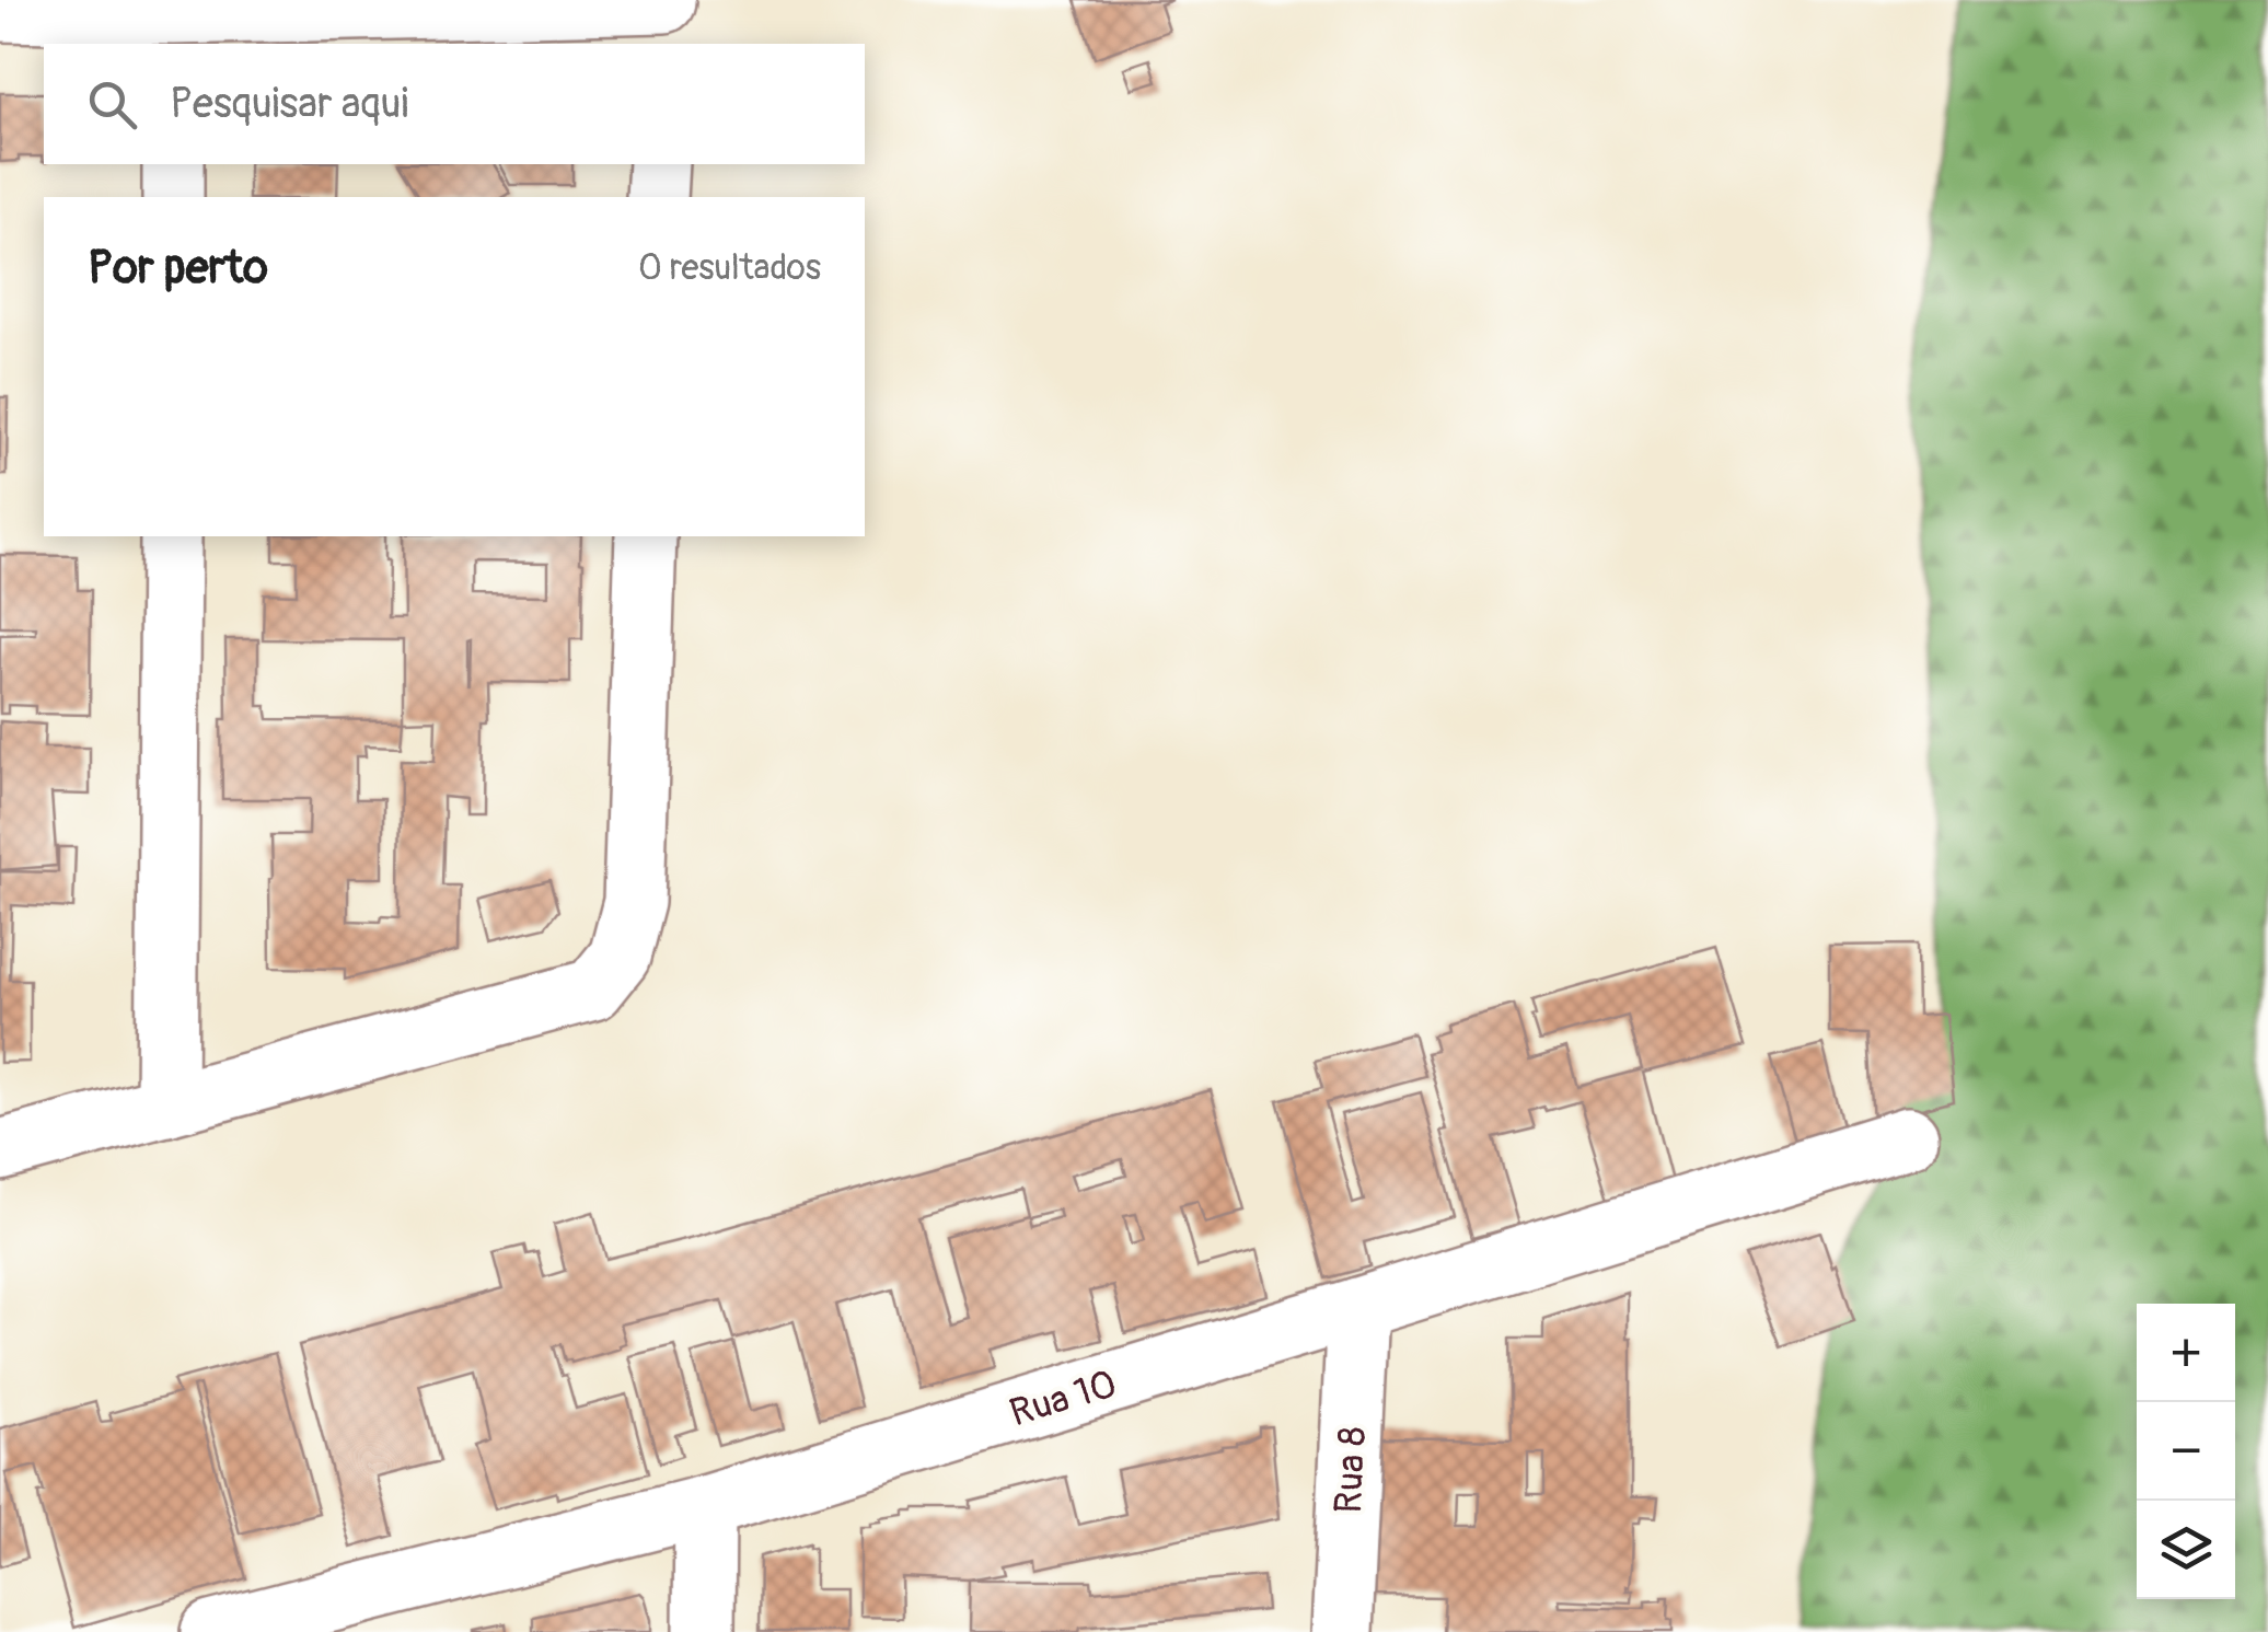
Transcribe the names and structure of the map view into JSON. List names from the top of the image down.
{
  "streets": {
    "street": ["Rua 10", "Rua 8"]
  },
  "crossings": [
    ["Rua 10", "Rua 8"]
  ],
  "page": {
    "search": "Pesquisar aqui",
    "heading": ["Por perto", "0 resultados"],
    "map_buttons": ["+", "−"]
  }
}
